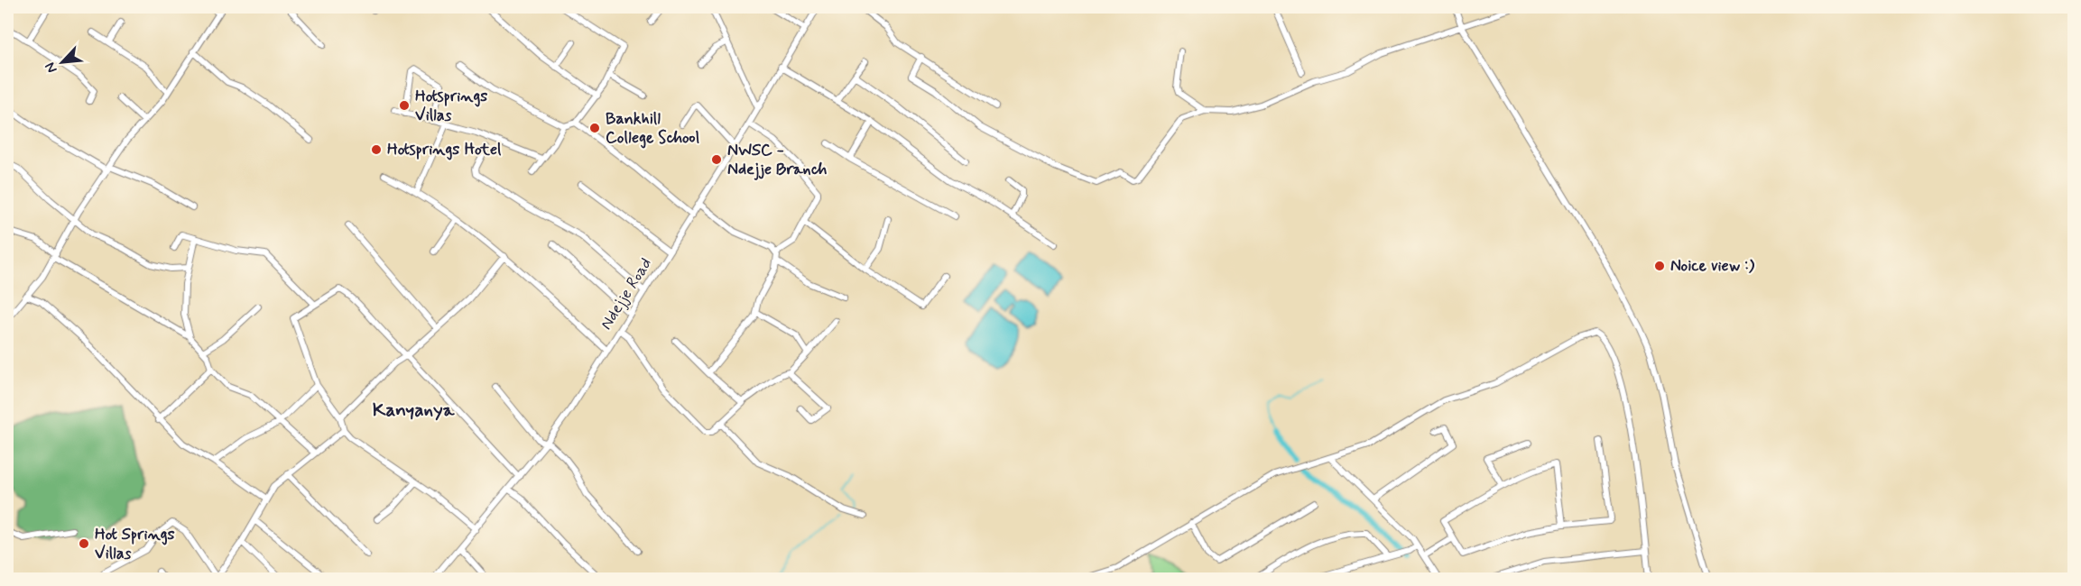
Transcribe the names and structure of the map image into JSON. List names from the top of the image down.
{
  "streets": {
    "street": ["Ndejje Road"]
  },
  "districts": ["Kanyanya"],
  "places": [
    "Hotsprings Villas",
    "Bankhill College School",
    "Hotsprings Hotel",
    "NWSC - Ndejje Branch",
    "Noice view :)",
    "Hot Springs Villas"
  ],
  "north": "bottom left"
}
